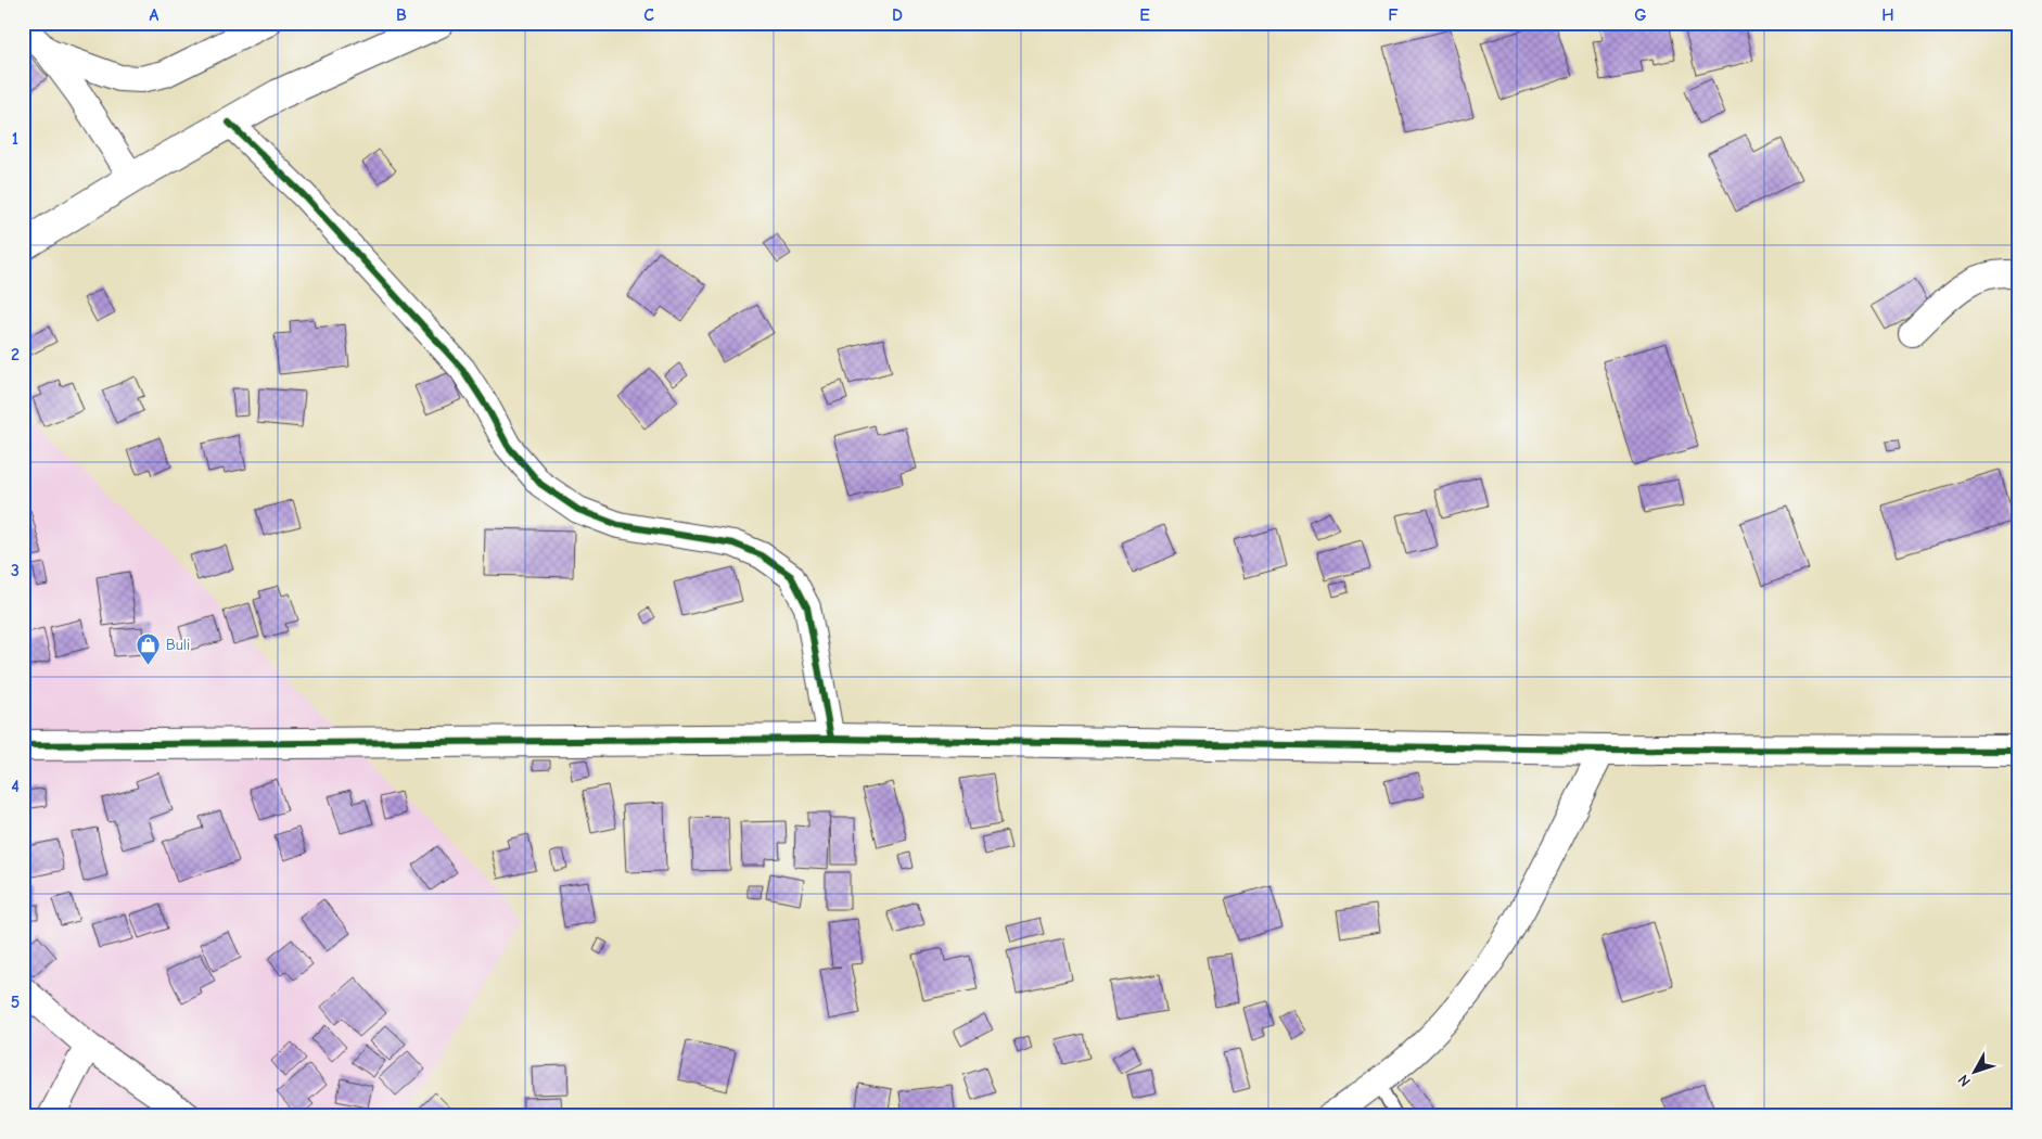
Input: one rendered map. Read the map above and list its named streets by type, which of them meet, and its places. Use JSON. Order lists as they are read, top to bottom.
{
  "places": {
    "shop": ["Buli"]
  },
  "north": "bottom left",
  "grid": {
    "columns": [
      "A",
      "B",
      "C",
      "D",
      "E",
      "F",
      "G",
      "H"
    ],
    "rows": [
      "1",
      "2",
      "3",
      "4",
      "5"
    ]
  }
}
